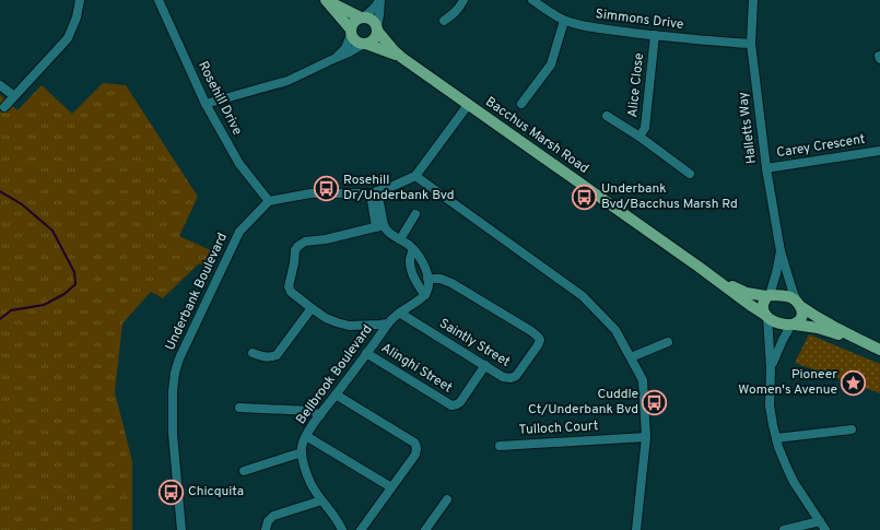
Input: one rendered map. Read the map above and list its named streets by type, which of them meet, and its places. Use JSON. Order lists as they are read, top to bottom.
{
  "streets": {
    "main road": ["Bacchus Marsh Road"],
    "street": [
      "Simmons Drive",
      "Alice Close",
      "Rosehill Drive",
      "Halletts Way",
      "Carey Crescent",
      "Underbank Boulevard",
      "Saintly Street",
      "Alinghi Street",
      "Bellbrook Boulevard",
      "Tulloch Court"
    ]
  },
  "crossings": [
    ["Simmons Drive", "Alice Close"],
    ["Simmons Drive", "Halletts Way"],
    ["Rosehill Drive", "Underbank Boulevard"],
    ["Halletts Way", "Bacchus Marsh Road"],
    ["Halletts Way", "Carey Crescent"],
    ["Saintly Street", "Alinghi Street"],
    ["Saintly Street", "Bellbrook Boulevard"],
    ["Alinghi Street", "Bellbrook Boulevard"]
  ],
  "places": {
    "bus stop": [
      "Rosehill Dr/Underbank Bvd",
      "Underbank Bvd/Bacchus Marsh Rd",
      "Cuddle Ct/Underbank Bvd",
      "Chicquita"
    ],
    "place": ["Pioneer Women's Avenue"]
  }
}
